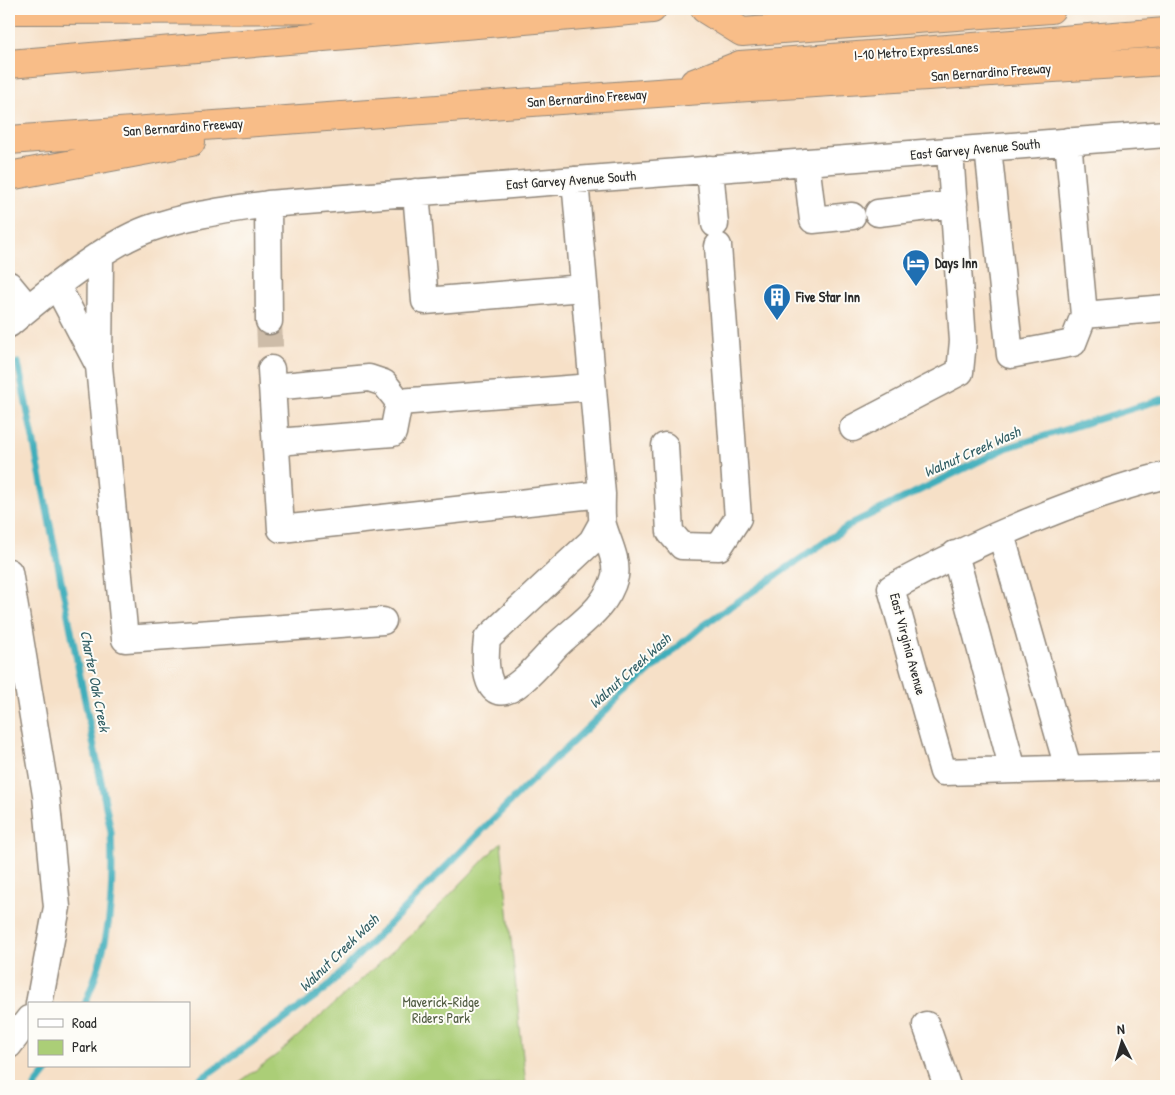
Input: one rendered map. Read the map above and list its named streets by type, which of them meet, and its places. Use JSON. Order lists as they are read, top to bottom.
{
  "streets": {
    "highway": ["I-10 Metro ExpressLanes", "San Bernardino Freeway"],
    "street": ["East Garvey Avenue South", "East Virginia Avenue"]
  },
  "crossings": [
    ["I-10 Metro ExpressLanes", "San Bernardino Freeway"]
  ],
  "water": ["Walnut Creek Wash", "Charter Oak Creek"],
  "parks": ["Maverick-Ridge Riders Park"],
  "places": {
    "hotel": ["Days Inn"],
    "building": ["Five Star Inn"]
  },
  "legend": ["Road", "Park"],
  "north": "top"
}
